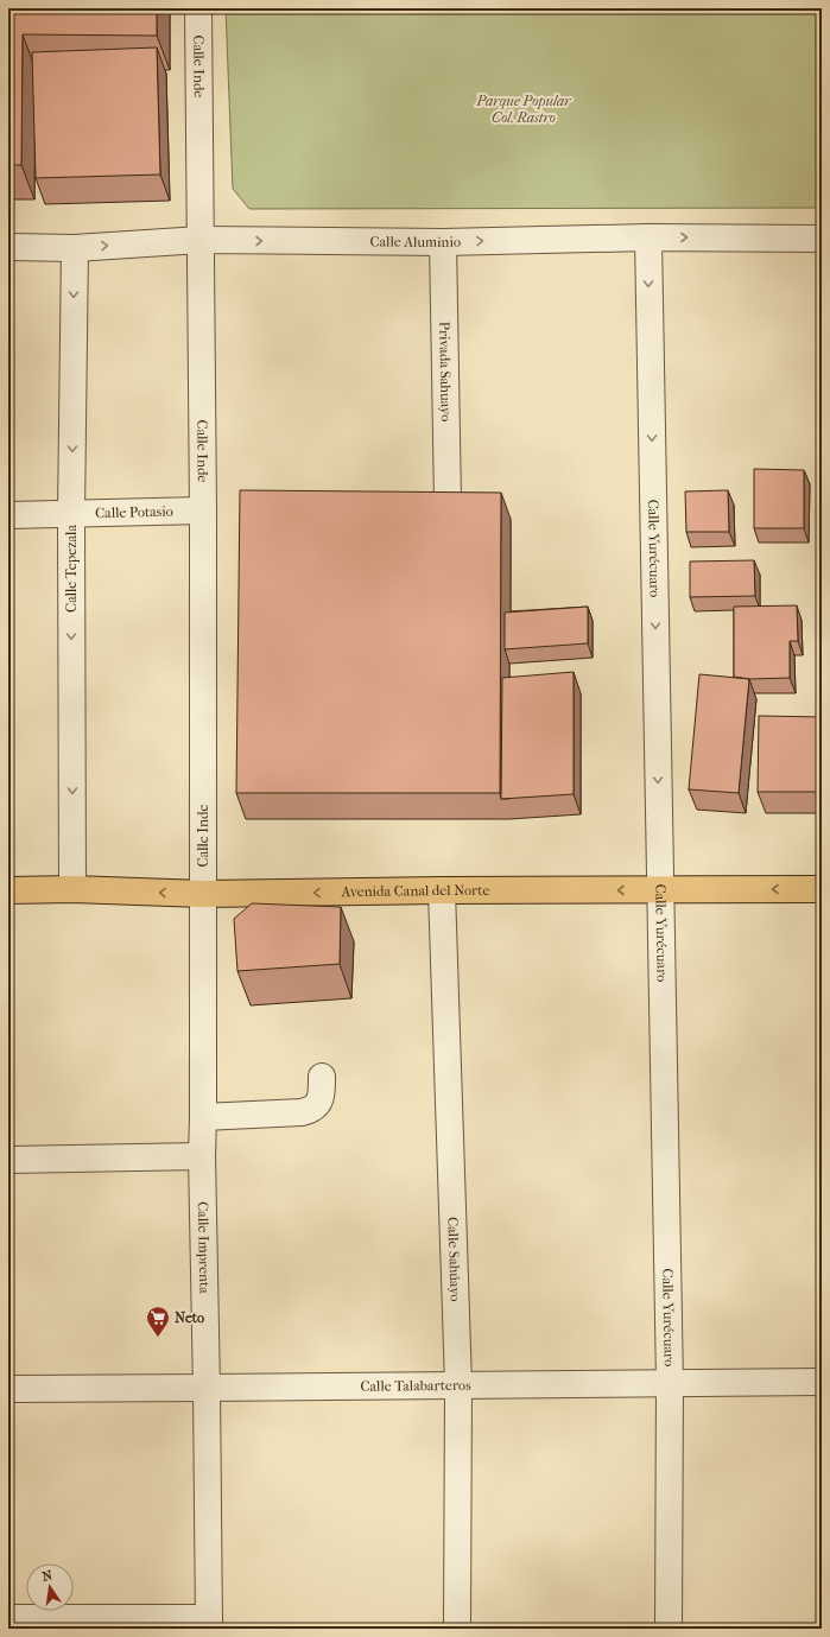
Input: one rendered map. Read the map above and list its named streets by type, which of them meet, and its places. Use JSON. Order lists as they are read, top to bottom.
{
  "streets": {
    "main road": ["Avenida Canal del Norte"],
    "street": [
      "Calle Inde",
      "Calle Aluminio",
      "Privada Sahuayo",
      "Calle Potasio",
      "Calle Yurécuaro",
      "Calle Tepezala",
      "Calle Imprenta",
      "Calle Sahúayo",
      "Calle Talabarteros"
    ]
  },
  "crossings": [
    ["Calle Inde", "Calle Aluminio"],
    ["Calle Inde", "Calle Potasio"],
    ["Calle Inde", "Avenida Canal del Norte"],
    ["Calle Inde", "Calle Imprenta"],
    ["Calle Aluminio", "Privada Sahuayo"],
    ["Calle Aluminio", "Calle Yurécuaro"],
    ["Calle Aluminio", "Calle Tepezala"],
    ["Calle Potasio", "Calle Tepezala"],
    ["Calle Yurécuaro", "Avenida Canal del Norte"],
    ["Calle Yurécuaro", "Calle Talabarteros"],
    ["Calle Tepezala", "Avenida Canal del Norte"],
    ["Avenida Canal del Norte", "Calle Imprenta"],
    ["Avenida Canal del Norte", "Calle Sahúayo"],
    ["Calle Imprenta", "Calle Talabarteros"],
    ["Calle Sahúayo", "Calle Talabarteros"]
  ],
  "one_way": [
    "Calle Aluminio",
    "Calle Yurécuaro",
    "Calle Tepezala",
    "Avenida Canal del Norte"
  ],
  "parks": ["Parque Popular Col. Rastro"],
  "places": {
    "supermarket": ["Neto"]
  },
  "north": "top"
}
